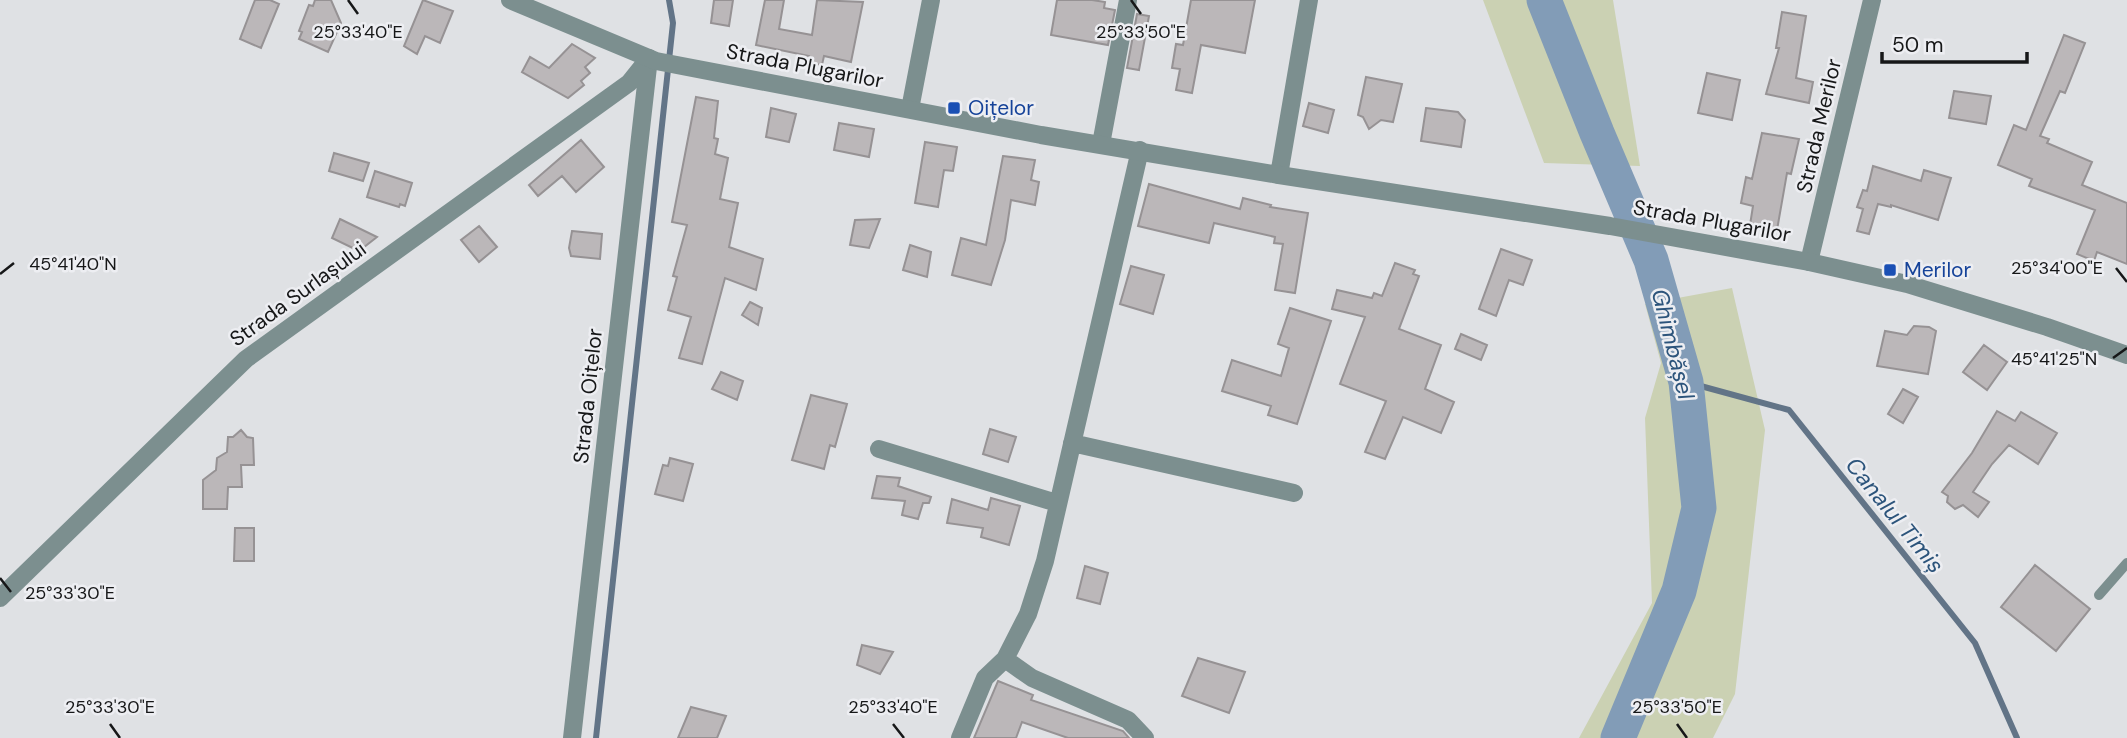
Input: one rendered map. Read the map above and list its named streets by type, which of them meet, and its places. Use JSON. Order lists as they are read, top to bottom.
{
  "streets": {
    "street": [
      "Strada Plugarilor",
      "Strada Merilor",
      "Strada Surlașului",
      "Strada Oițelor"
    ]
  },
  "crossings": [
    ["Strada Plugarilor", "Strada Merilor"],
    ["Strada Plugarilor", "Strada Surlașului"],
    ["Strada Plugarilor", "Strada Oițelor"],
    ["Strada Surlașului", "Strada Oițelor"]
  ],
  "water": ["Ghimbășel", "Canalul Timiș"],
  "places": {
    "transit": ["Oițelor", "Merilor"]
  },
  "scale_bar": "50 m",
  "coordinates": [
    "25°33'40\"E",
    "25°33'50\"E",
    "45°41'40\"N",
    "25°34'00\"E",
    "45°41'25\"N",
    "25°33'30\"E"
  ]
}
